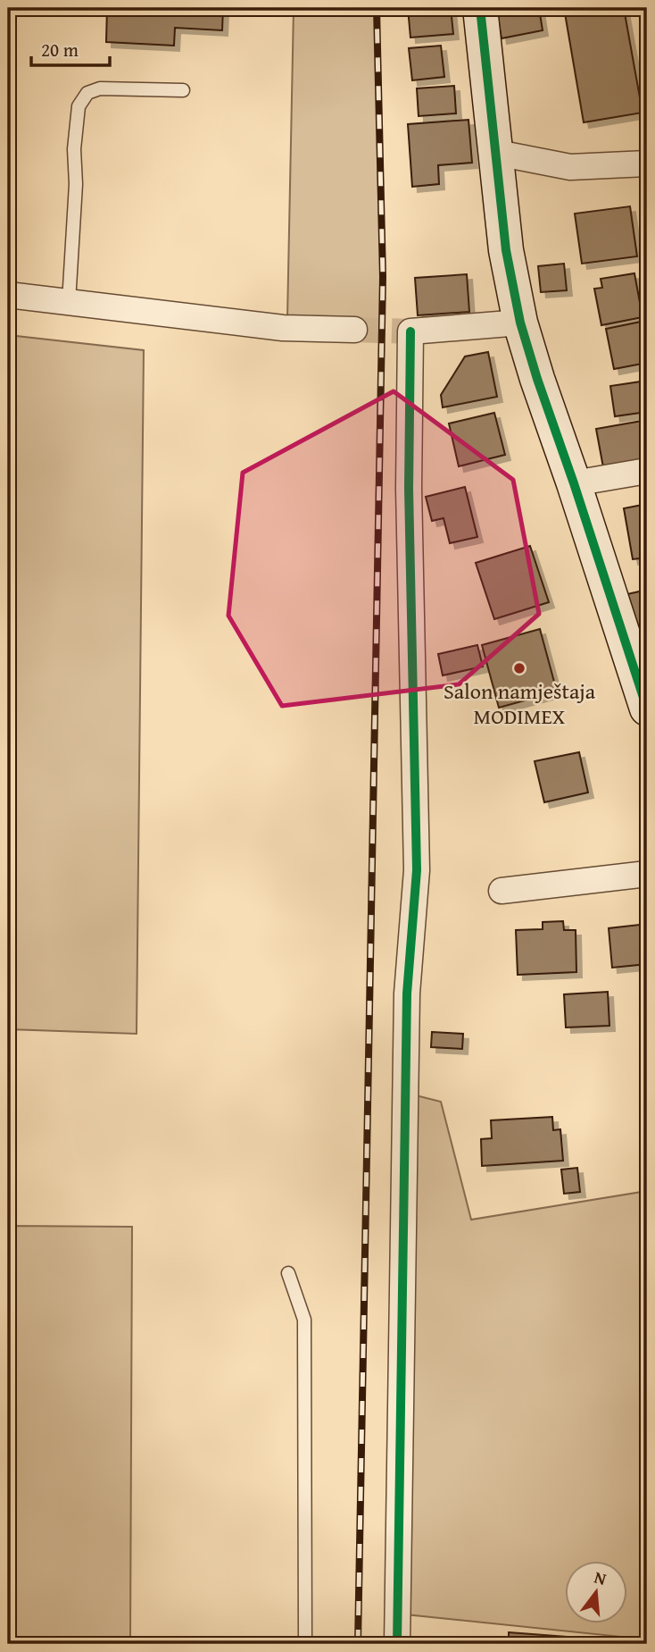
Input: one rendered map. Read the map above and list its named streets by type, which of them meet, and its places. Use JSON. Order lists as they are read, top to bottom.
{
  "places": ["Salon namještaja MODIMEX"],
  "scale_bar": "20 m",
  "north": "top"
}
